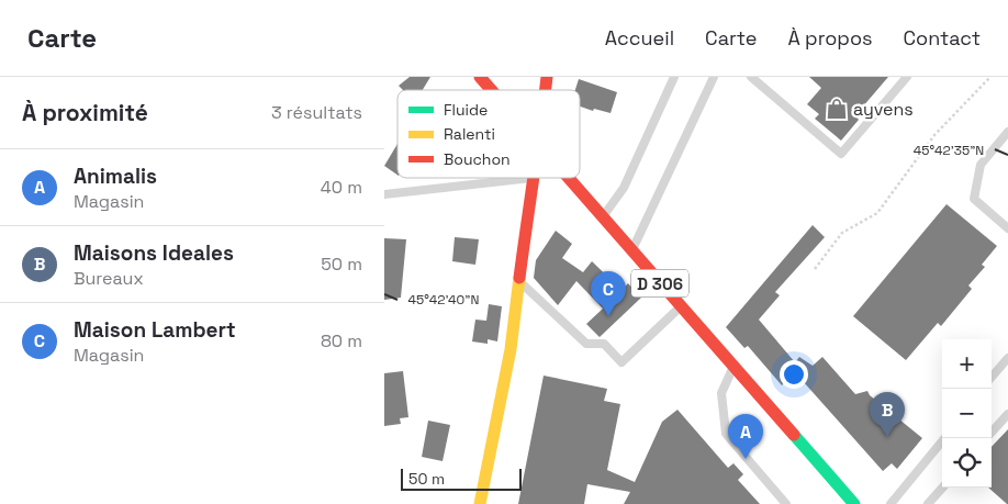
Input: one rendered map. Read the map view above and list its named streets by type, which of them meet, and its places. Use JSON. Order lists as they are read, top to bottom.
{
  "streets": {
    "main road": ["D 306"]
  },
  "places": {
    "shop": ["ayvens"]
  },
  "legend": ["Fluide", "Ralenti", "Bouchon"],
  "scale_bar": "50 m",
  "page": {
    "header": "Carte",
    "nav": [
      "Accueil",
      "Carte",
      "À propos",
      "Contact"
    ],
    "heading": ["À proximité", "3 résultats"],
    "list": [
      {
        "mark": "A",
        "name": "Animalis",
        "note": "Magasin",
        "value": "40 m"
      },
      {
        "mark": "B",
        "name": "Maisons Ideales",
        "note": "Bureaux",
        "value": "50 m"
      },
      {
        "mark": "C",
        "name": "Maison Lambert",
        "note": "Magasin",
        "value": "80 m"
      }
    ],
    "pins": ["C", "B", "A"],
    "map_buttons": ["+", "−"],
    "scale": "50 m"
  },
  "coordinates": ["45°42'35\"N", "45°42'40\"N"]
}
